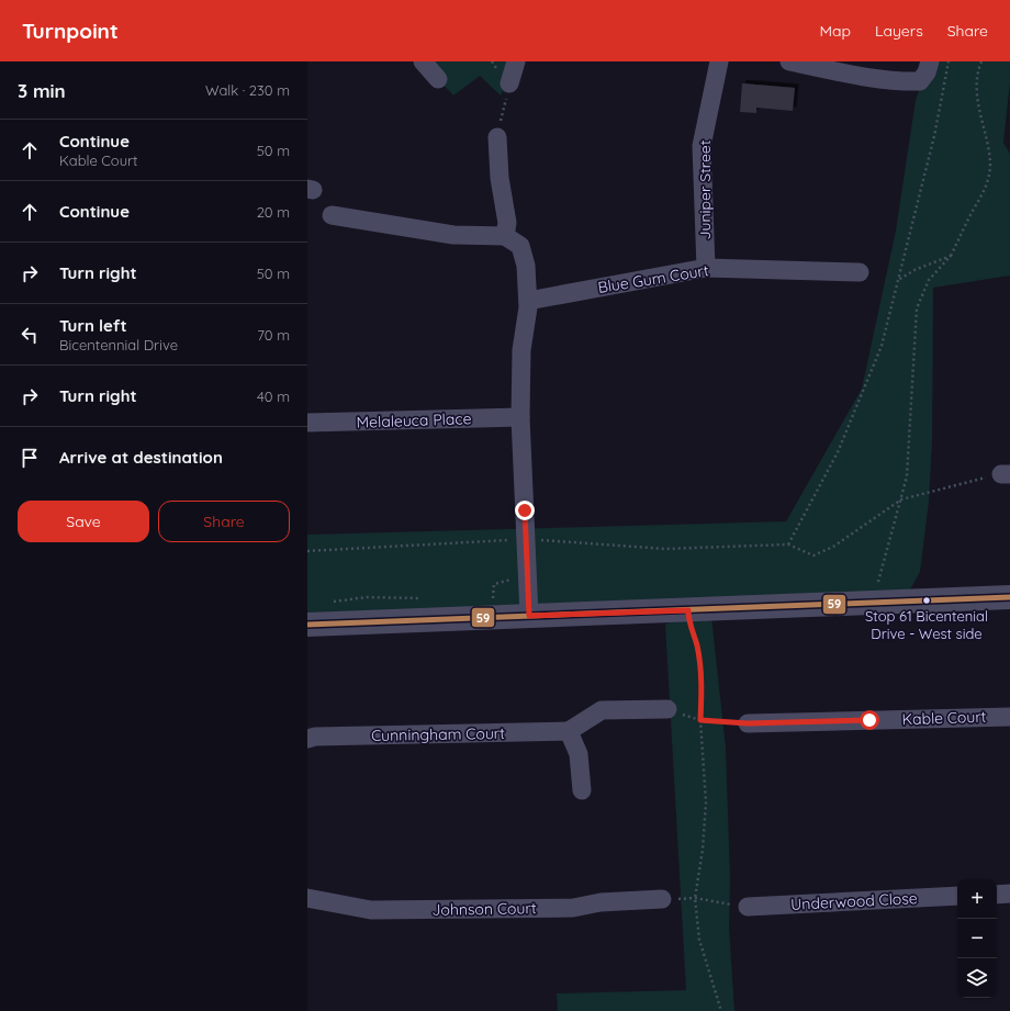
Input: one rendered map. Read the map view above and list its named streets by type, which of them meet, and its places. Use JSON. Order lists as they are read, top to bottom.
{
  "streets": {
    "street": [
      "Juniper Street",
      "Blue Gum Court",
      "Melaleuca Place",
      "Kable Court",
      "Cunningham Court",
      "Underwood Close",
      "Johnson Court"
    ]
  },
  "crossings": [
    ["Juniper Street", "Blue Gum Court"]
  ],
  "places": ["Stop 61 Bicentenial Drive - West side"],
  "lines": ["transit line 59"],
  "page": {
    "header": "Turnpoint",
    "nav": ["Map", "Layers", "Share"],
    "heading": ["3 min", "Walk · 230 m"],
    "list": [
      ["Continue", "Kable Court", "50 m"],
      ["Continue", "20 m"],
      ["Turn right", "50 m"],
      ["Turn left", "Bicentennial Drive", "70 m"],
      ["Turn right", "40 m"],
      "Arrive at destination"
    ],
    "buttons": ["Save", "Share"],
    "map_buttons": ["+", "−"]
  }
}
